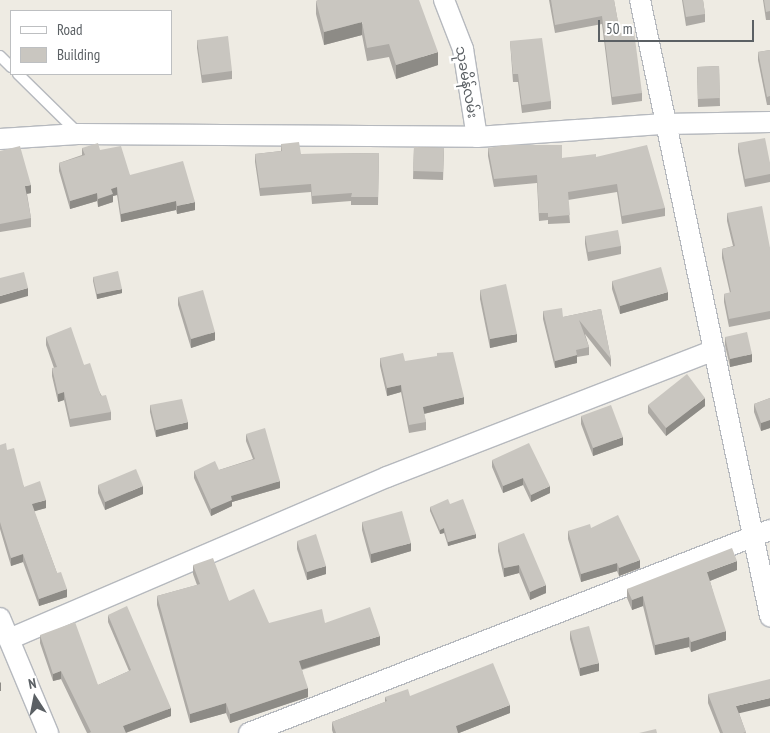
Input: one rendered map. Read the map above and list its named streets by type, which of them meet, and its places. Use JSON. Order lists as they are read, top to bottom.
{
  "streets": {
    "street": ["သုခမိန်လမ်း"]
  },
  "legend": ["Road", "Building"],
  "scale_bar": "50 m",
  "north": "top"
}
